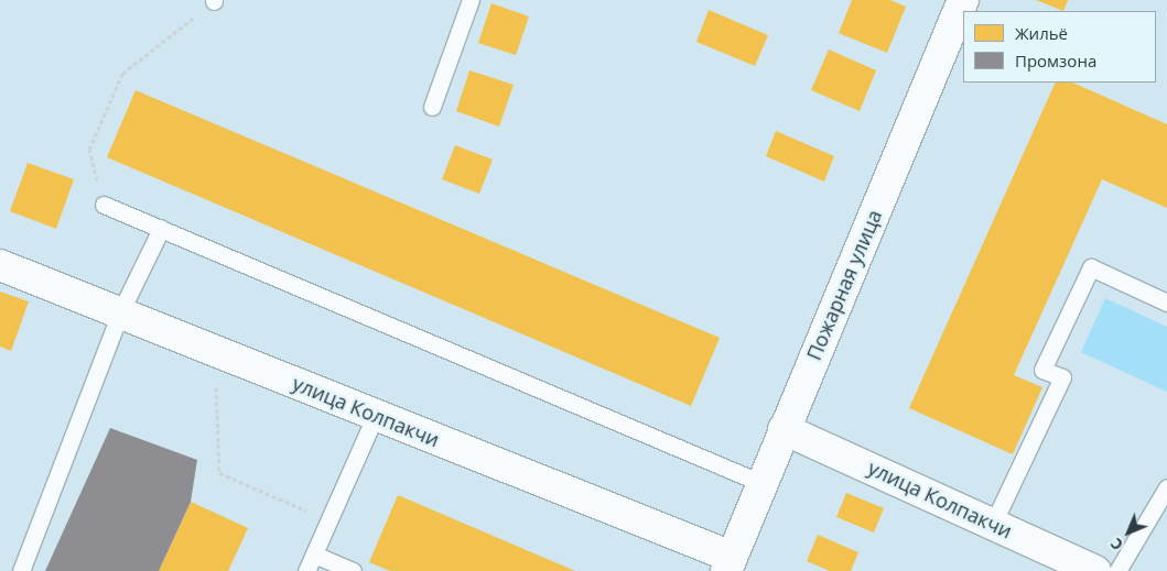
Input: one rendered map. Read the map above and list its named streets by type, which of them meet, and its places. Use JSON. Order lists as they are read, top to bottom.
{
  "streets": {
    "street": ["Пожарная улица", "улица Колпакчи"]
  },
  "crossings": [
    ["Пожарная улица", "улица Колпакчи"]
  ],
  "legend": ["Жильё", "Промзона"],
  "north": "bottom left"
}
